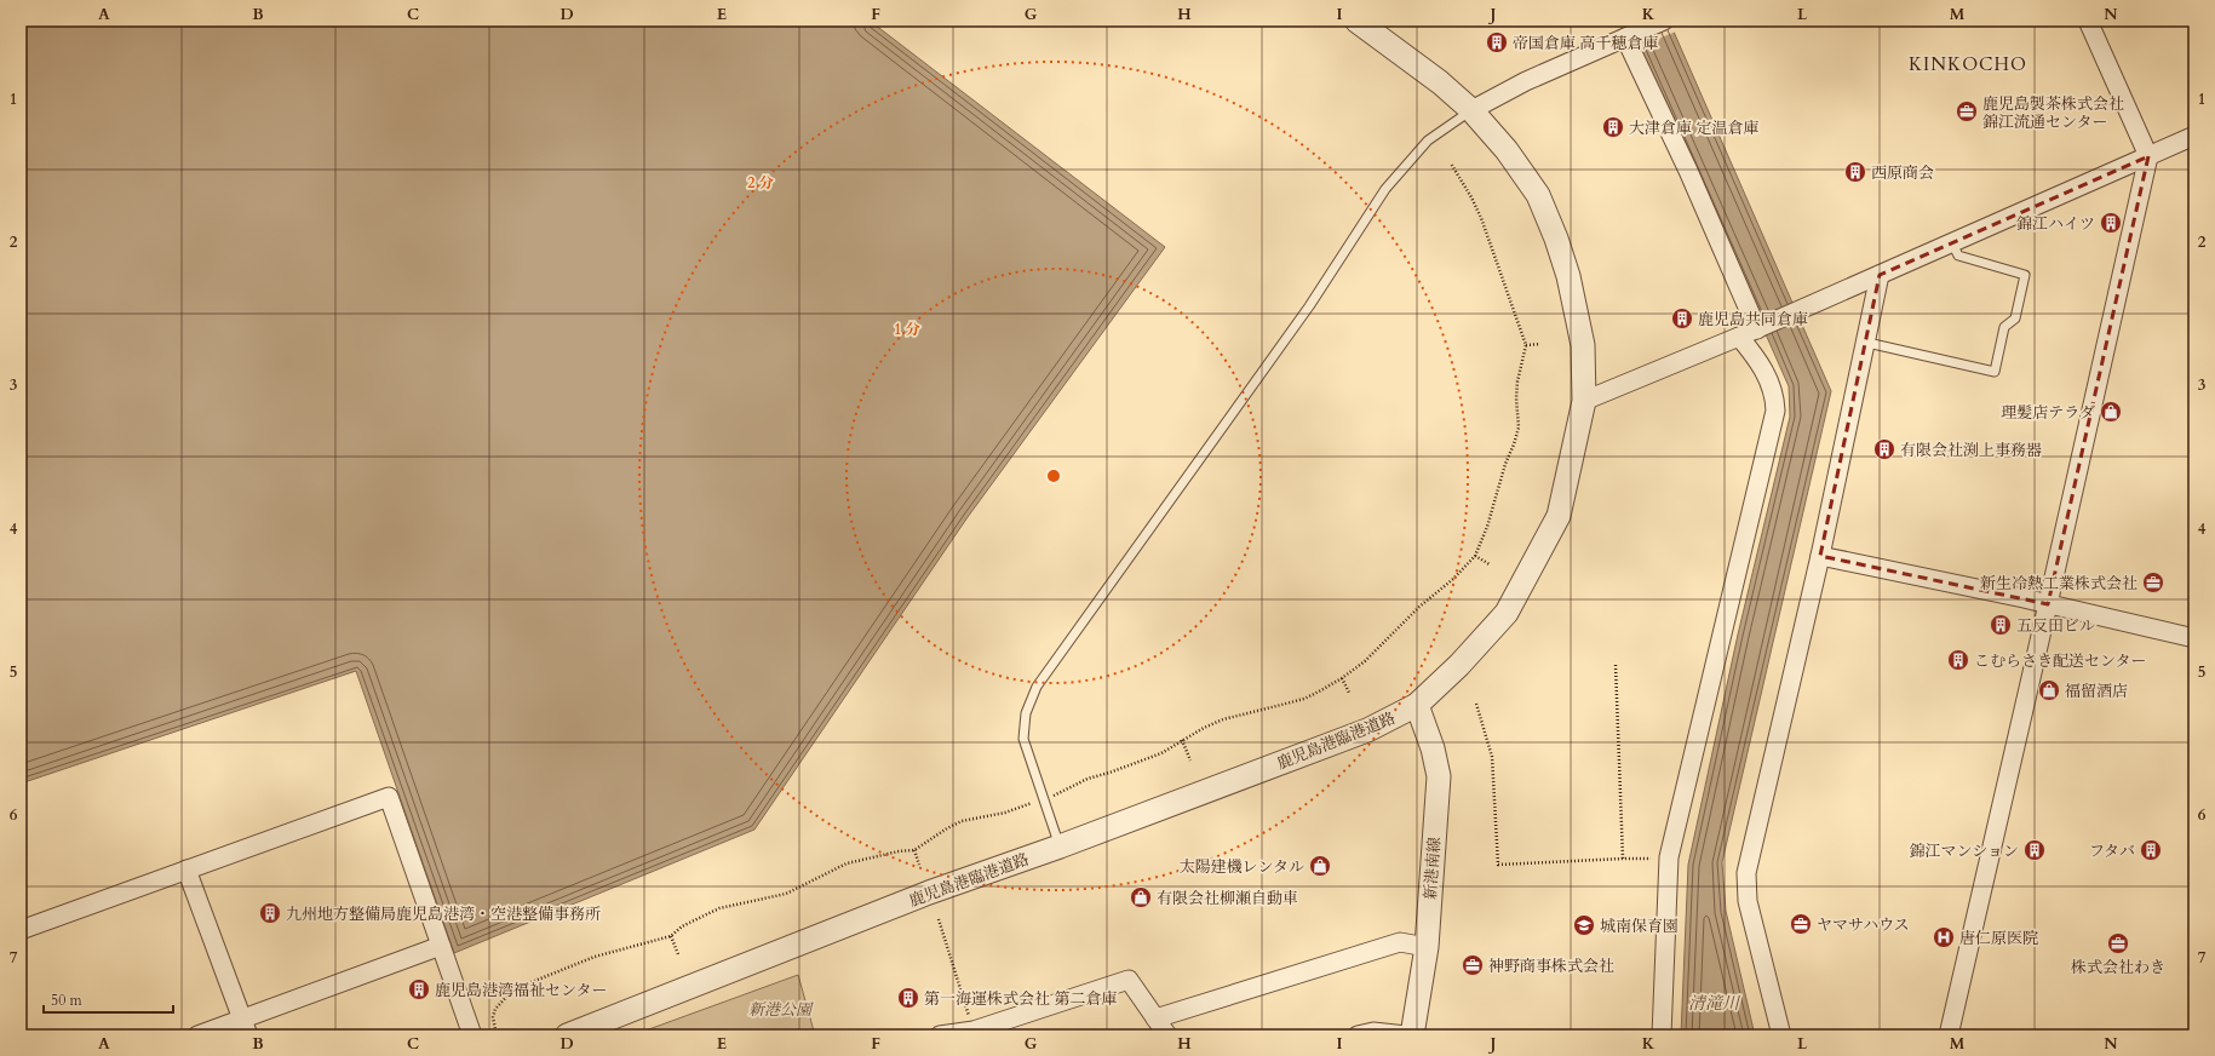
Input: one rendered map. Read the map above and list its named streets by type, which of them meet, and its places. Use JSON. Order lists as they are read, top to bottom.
{
  "streets": {
    "street": ["鹿児島港臨港道路", "新港南線"]
  },
  "crossings": [
    ["鹿児島港臨港道路", "新港南線"]
  ],
  "districts": ["KINKOCHO"],
  "water": ["清滝川"],
  "parks": ["新港公園"],
  "places": {
    "building": [
      "帝国倉庫 高千穂倉庫",
      "大津倉庫 定温倉庫",
      "西原商会",
      "錦江ハイツ",
      "鹿児島共同倉庫",
      "有限会社渕上事務器",
      "五反田ビル",
      "こむらさき配送センター",
      "錦江マンション",
      "フタバ",
      "九州地方整備局鹿児島港湾・空港整備事務所",
      "鹿児島港湾福祉センター",
      "第一海運株式会社 第二倉庫"
    ],
    "office": [
      "鹿児島製茶株式会社 錦江流通センター",
      "新生冷熱工業株式会社",
      "ヤマサハウス",
      "株式会社わき",
      "神野商事株式会社"
    ],
    "shop": [
      "理髪店テラダ",
      "福留酒店",
      "太陽建機レンタル",
      "有限会社柳瀬自動車"
    ],
    "school or university": ["城南保育園"],
    "hospital": ["唐仁原医院"]
  },
  "scale_bar": "50 m",
  "grid": {
    "columns": [
      "A",
      "B",
      "C",
      "D",
      "E",
      "F",
      "G",
      "H",
      "I",
      "J",
      "K",
      "L",
      "M",
      "N"
    ],
    "rows": [
      "1",
      "2",
      "3",
      "4",
      "5",
      "6",
      "7"
    ]
  },
  "rings": ["2 分", "1 分"]
}
